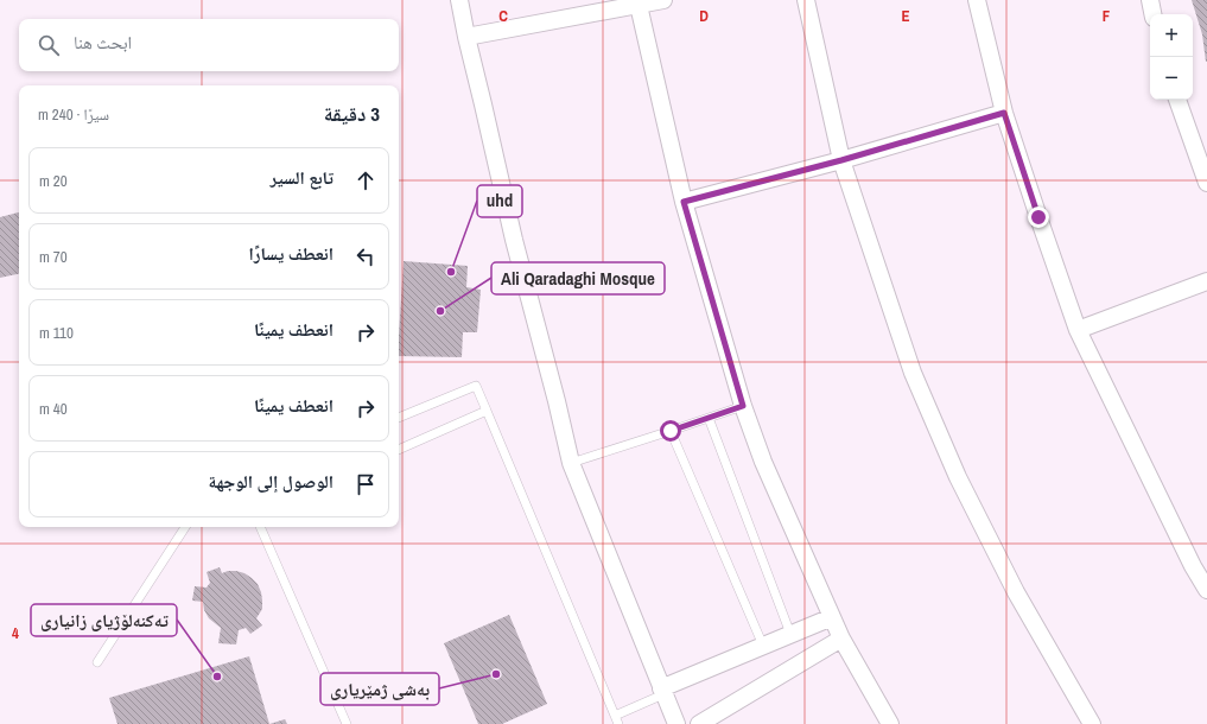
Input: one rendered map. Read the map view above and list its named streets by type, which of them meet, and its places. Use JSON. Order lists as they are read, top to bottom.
{
  "places": [
    "uhd",
    "Ali Qaradaghi Mosque",
    "بەشی ژمێریاری",
    "ته‌کنه‌لۆژیای زانیاری"
  ],
  "page": {
    "map_buttons": ["+", "−"],
    "search": "ابحث هنا",
    "heading": ["3 دقيقة", "سيرًا · 240 m"],
    "list": [
      ["تابع السير", "20 m"],
      ["انعطف يسارًا", "70 m"],
      ["انعطف يمينًا", "110 m"],
      ["انعطف يمينًا", "40 m"],
      "الوصول إلى الوجهة"
    ]
  },
  "grid": {
    "columns": [
      "C",
      "D",
      "E",
      "F"
    ],
    "rows": ["4"]
  }
}
